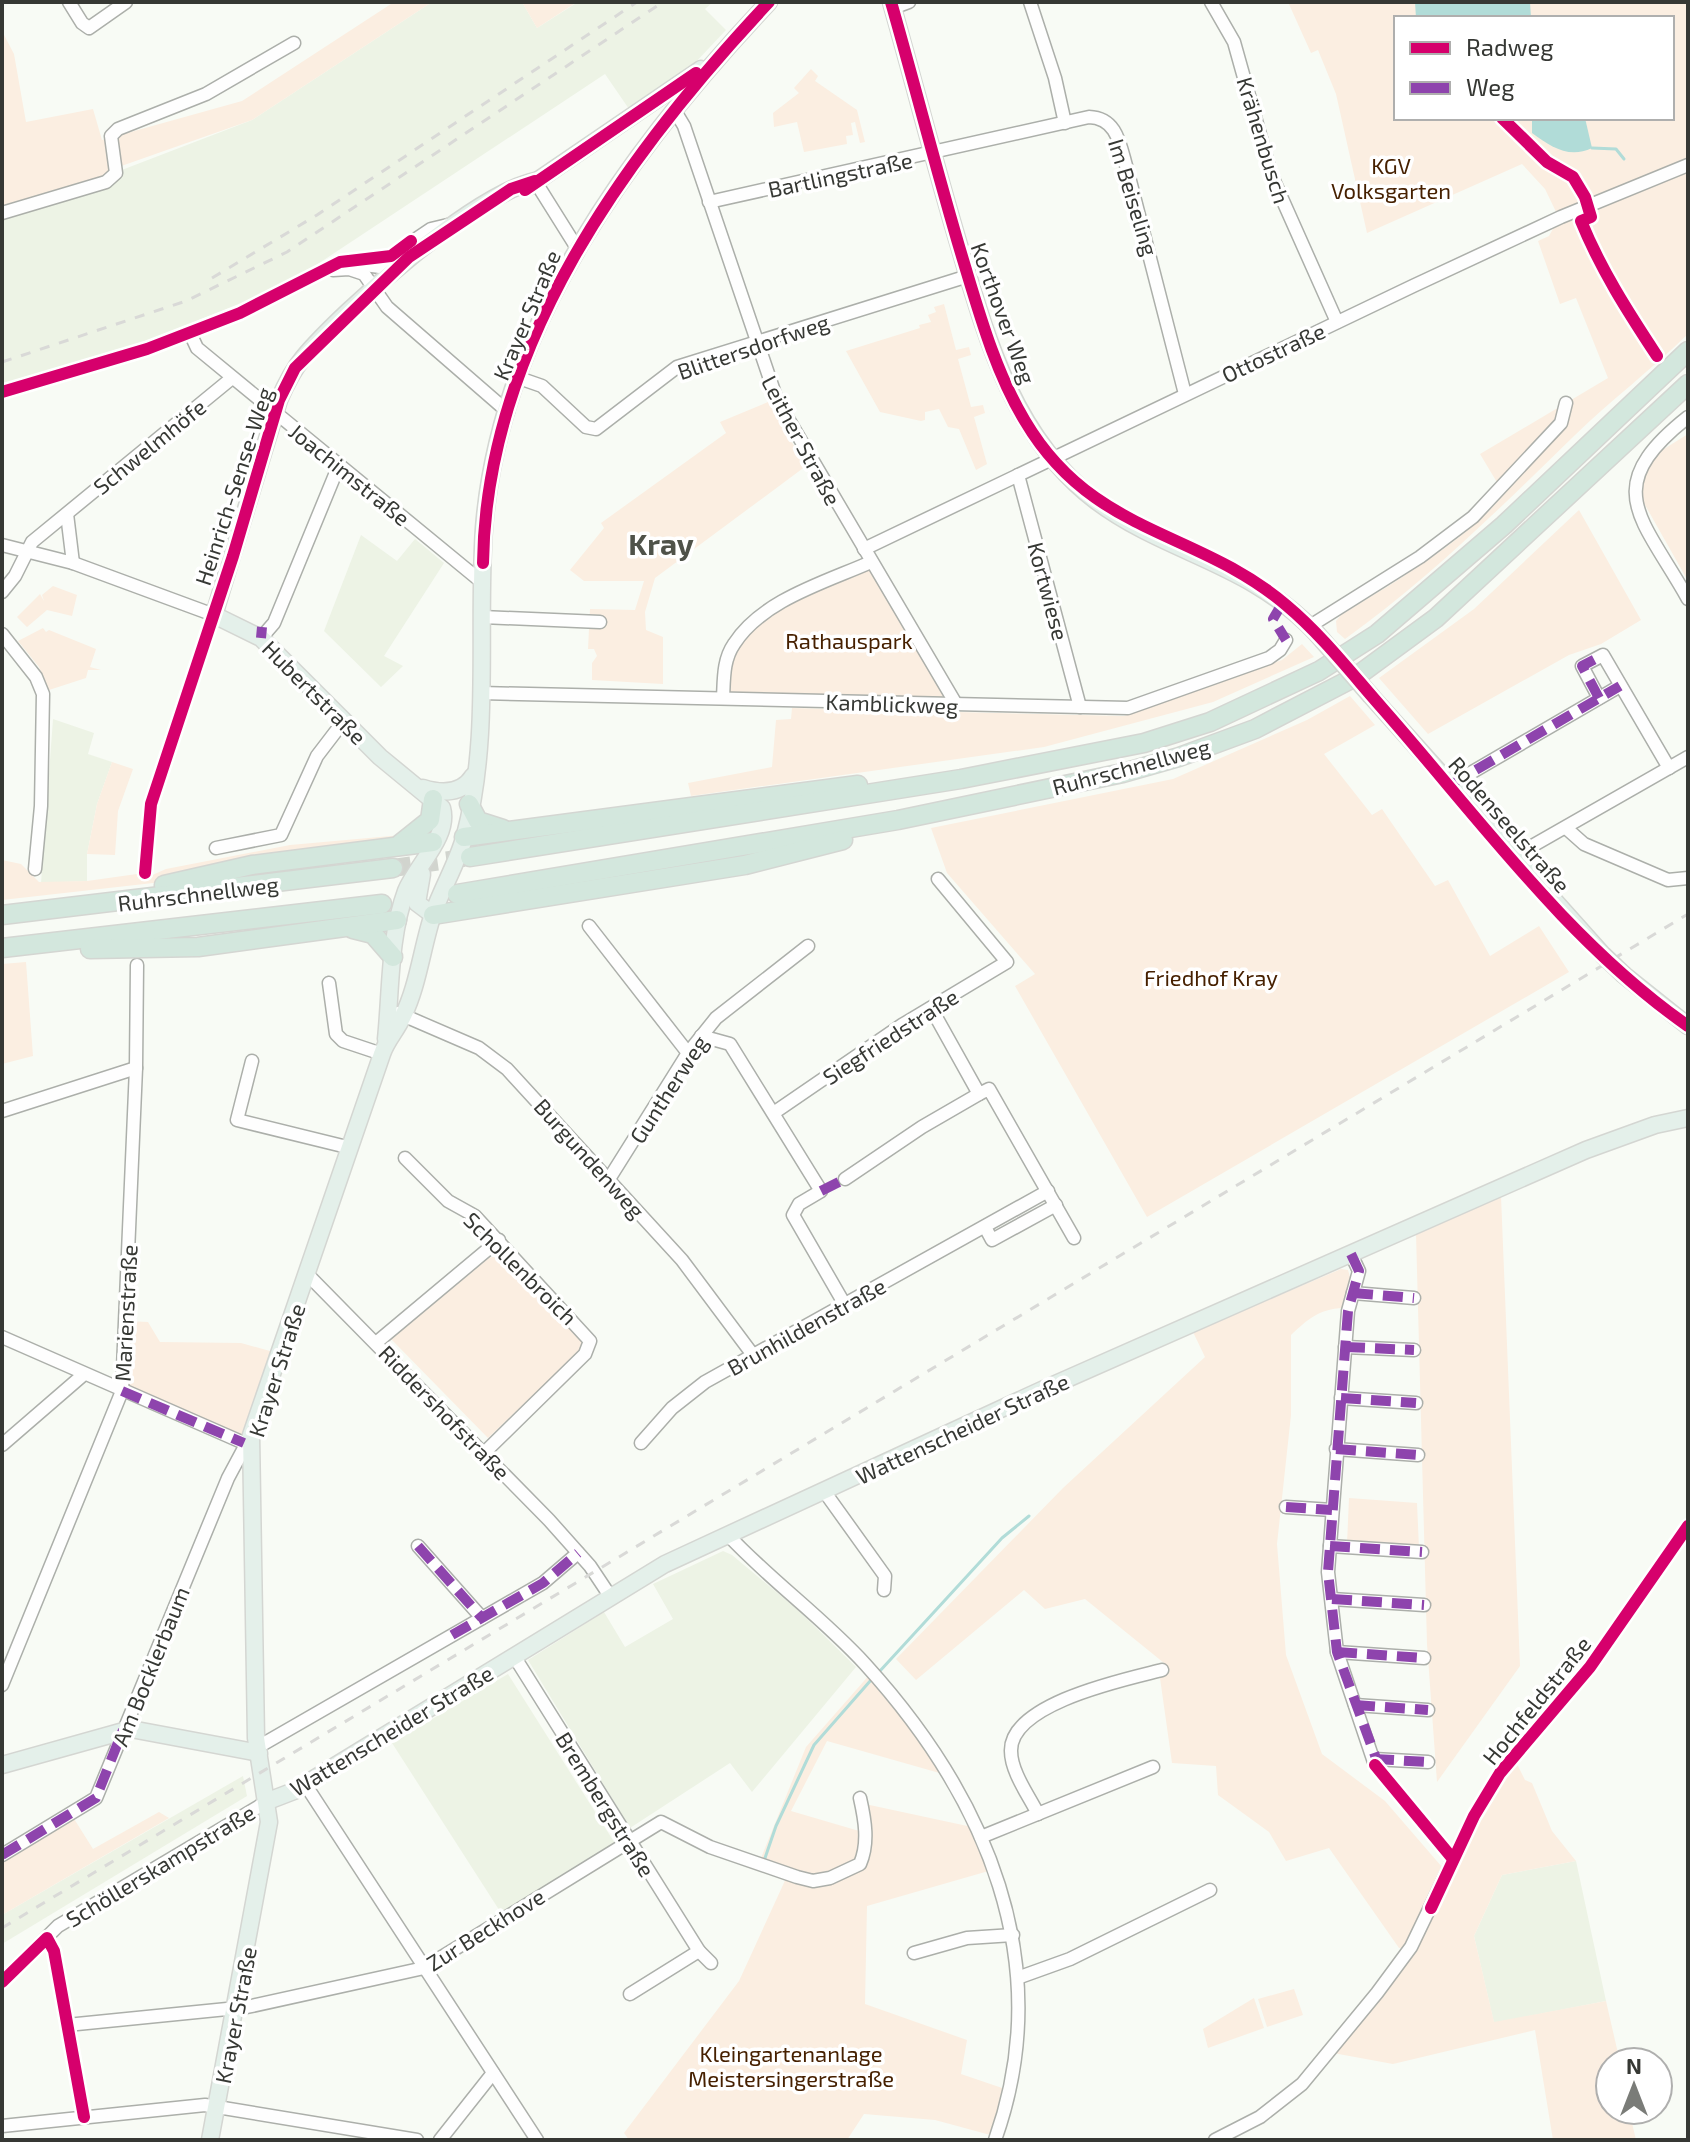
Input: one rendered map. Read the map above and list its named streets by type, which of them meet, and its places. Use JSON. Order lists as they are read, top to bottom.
{
  "streets": {
    "highway": ["Ruhrschnellweg"],
    "main road": [
      "Korthover Weg",
      "Krayer Straße",
      "Heinrich-Sense-Weg",
      "Hubertstraße",
      "Rodenseelstraße",
      "Wattenscheider Straße"
    ],
    "street": [
      "Krähenbusch",
      "Bartlingstraße",
      "Im Beiseling",
      "Blittersdorfweg",
      "Ottostraße",
      "Leither Straße",
      "Schwelmhöfe",
      "Joachimstraße",
      "Kortwiese",
      "Kamblickweg",
      "Siegfriedstraße",
      "Guntherweg",
      "Burgundenweg",
      "Schollenbroich",
      "Marienstraße",
      "Brunhildenstraße",
      "Riddershofstraße",
      "Am Bocklerbaum",
      "Hochfeldstraße",
      "Brembergstraße",
      "Schöllerskampstraße",
      "Zur Beckhove"
    ]
  },
  "crossings": [
    ["Krähenbusch", "Ottostraße"],
    ["Bartlingstraße", "Im Beiseling"],
    ["Bartlingstraße", "Korthover Weg"],
    ["Bartlingstraße", "Leither Straße"],
    ["Im Beiseling", "Ottostraße"],
    ["Korthover Weg", "Blittersdorfweg"],
    ["Korthover Weg", "Ottostraße"],
    ["Korthover Weg", "Rodenseelstraße"],
    ["Krayer Straße", "Blittersdorfweg"],
    ["Krayer Straße", "Leither Straße"],
    ["Krayer Straße", "Joachimstraße"],
    ["Krayer Straße", "Heinrich-Sense-Weg"],
    ["Krayer Straße", "Kamblickweg"],
    ["Krayer Straße", "Burgundenweg"],
    ["Krayer Straße", "Riddershofstraße"],
    ["Krayer Straße", "Wattenscheider Straße"],
    ["Krayer Straße", "Am Bocklerbaum"],
    ["Krayer Straße", "Schöllerskampstraße"],
    ["Krayer Straße", "Zur Beckhove"],
    ["Blittersdorfweg", "Leither Straße"],
    ["Ottostraße", "Leither Straße"],
    ["Ottostraße", "Kortwiese"],
    ["Leither Straße", "Heinrich-Sense-Weg"],
    ["Leither Straße", "Kamblickweg"],
    ["Schwelmhöfe", "Joachimstraße"],
    ["Schwelmhöfe", "Hubertstraße"],
    ["Joachimstraße", "Heinrich-Sense-Weg"],
    ["Heinrich-Sense-Weg", "Hubertstraße"],
    ["Kortwiese", "Kamblickweg"],
    ["Guntherweg", "Burgundenweg"],
    ["Burgundenweg", "Brunhildenstraße"],
    ["Schollenbroich", "Riddershofstraße"],
    ["Riddershofstraße", "Wattenscheider Straße"],
    ["Wattenscheider Straße", "Brembergstraße"],
    ["Wattenscheider Straße", "Schöllerskampstraße"],
    ["Brembergstraße", "Zur Beckhove"],
    ["Schöllerskampstraße", "Zur Beckhove"]
  ],
  "districts": ["Kray"],
  "parks": [
    "KGV Volksgarten",
    "Rathauspark",
    "Friedhof Kray",
    "Kleingartenanlage Meistersingerstraße"
  ],
  "legend": ["Radweg", "Weg"],
  "north": "top"
}
